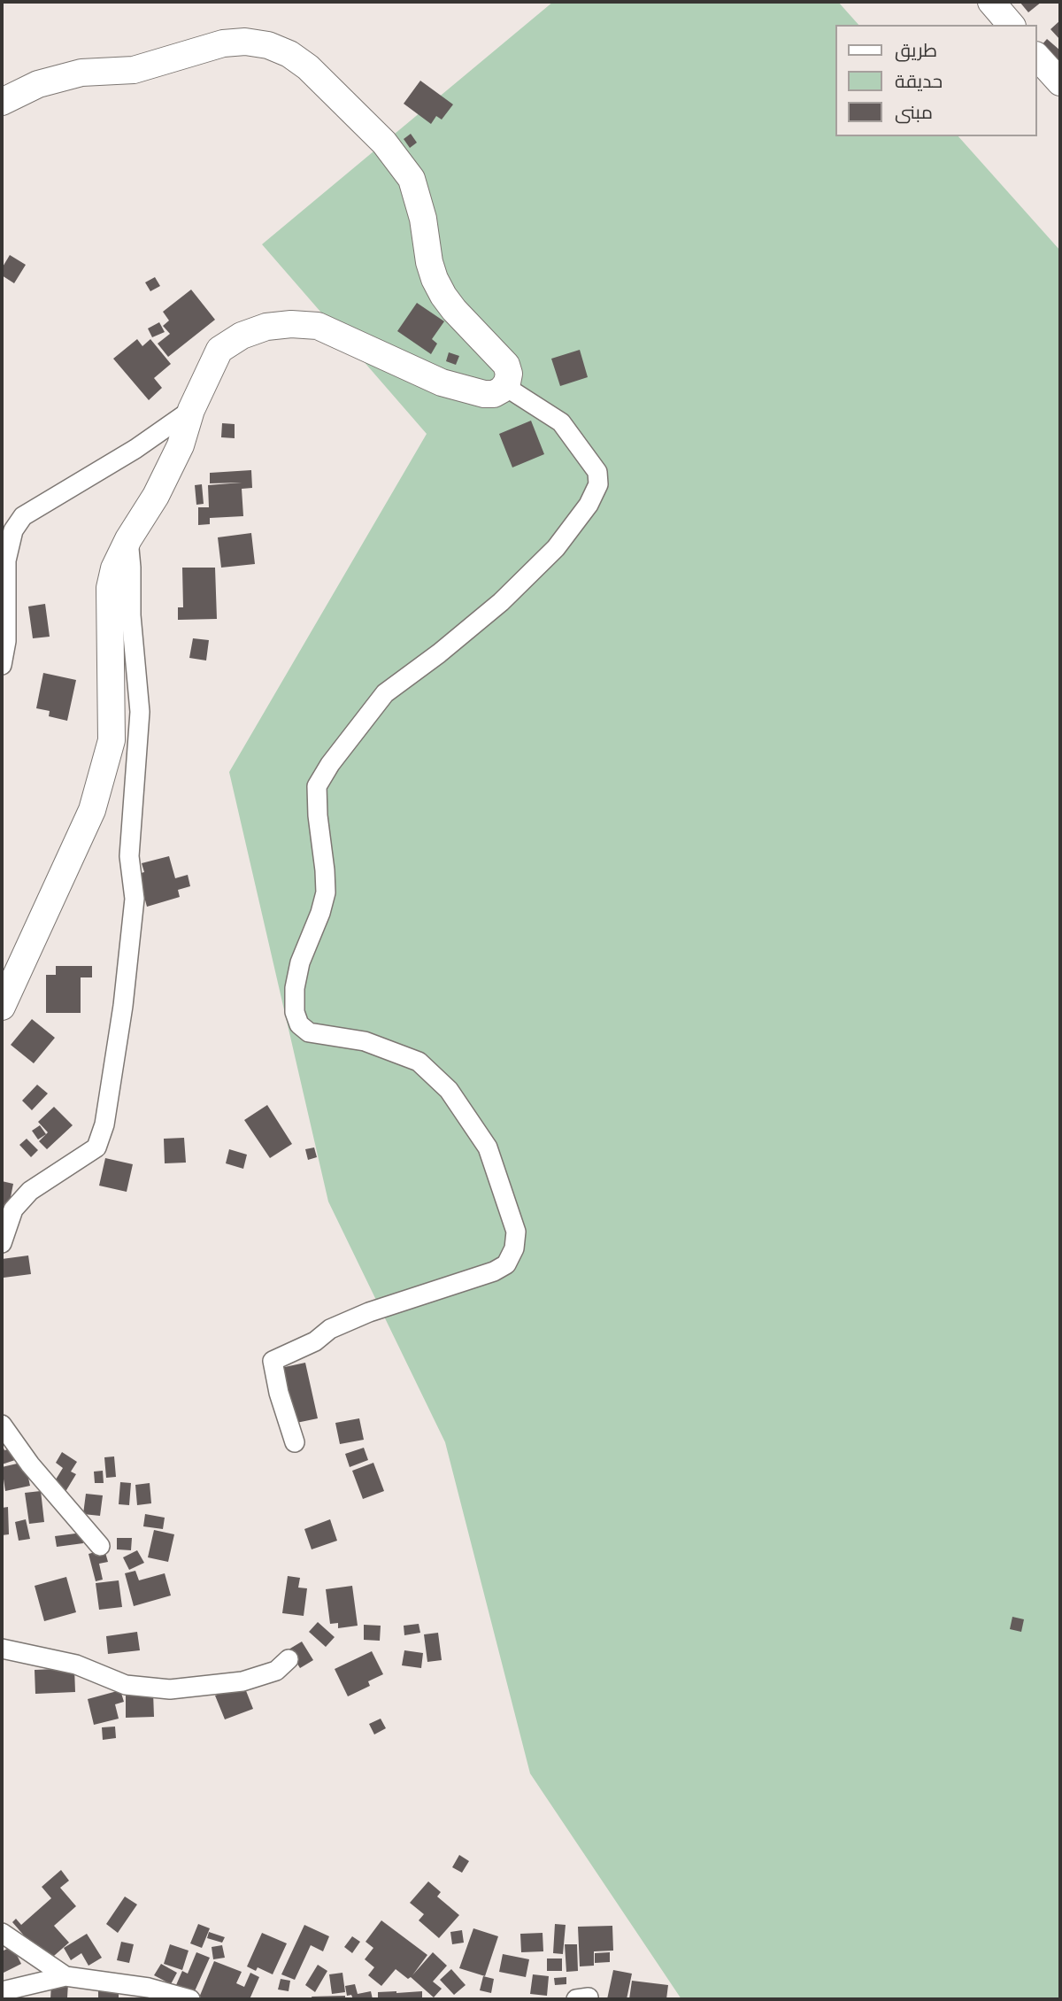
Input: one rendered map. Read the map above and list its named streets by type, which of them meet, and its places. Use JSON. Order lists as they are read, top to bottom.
{
  "legend": ["طريق", "حديقة", "مبنى"]
}
